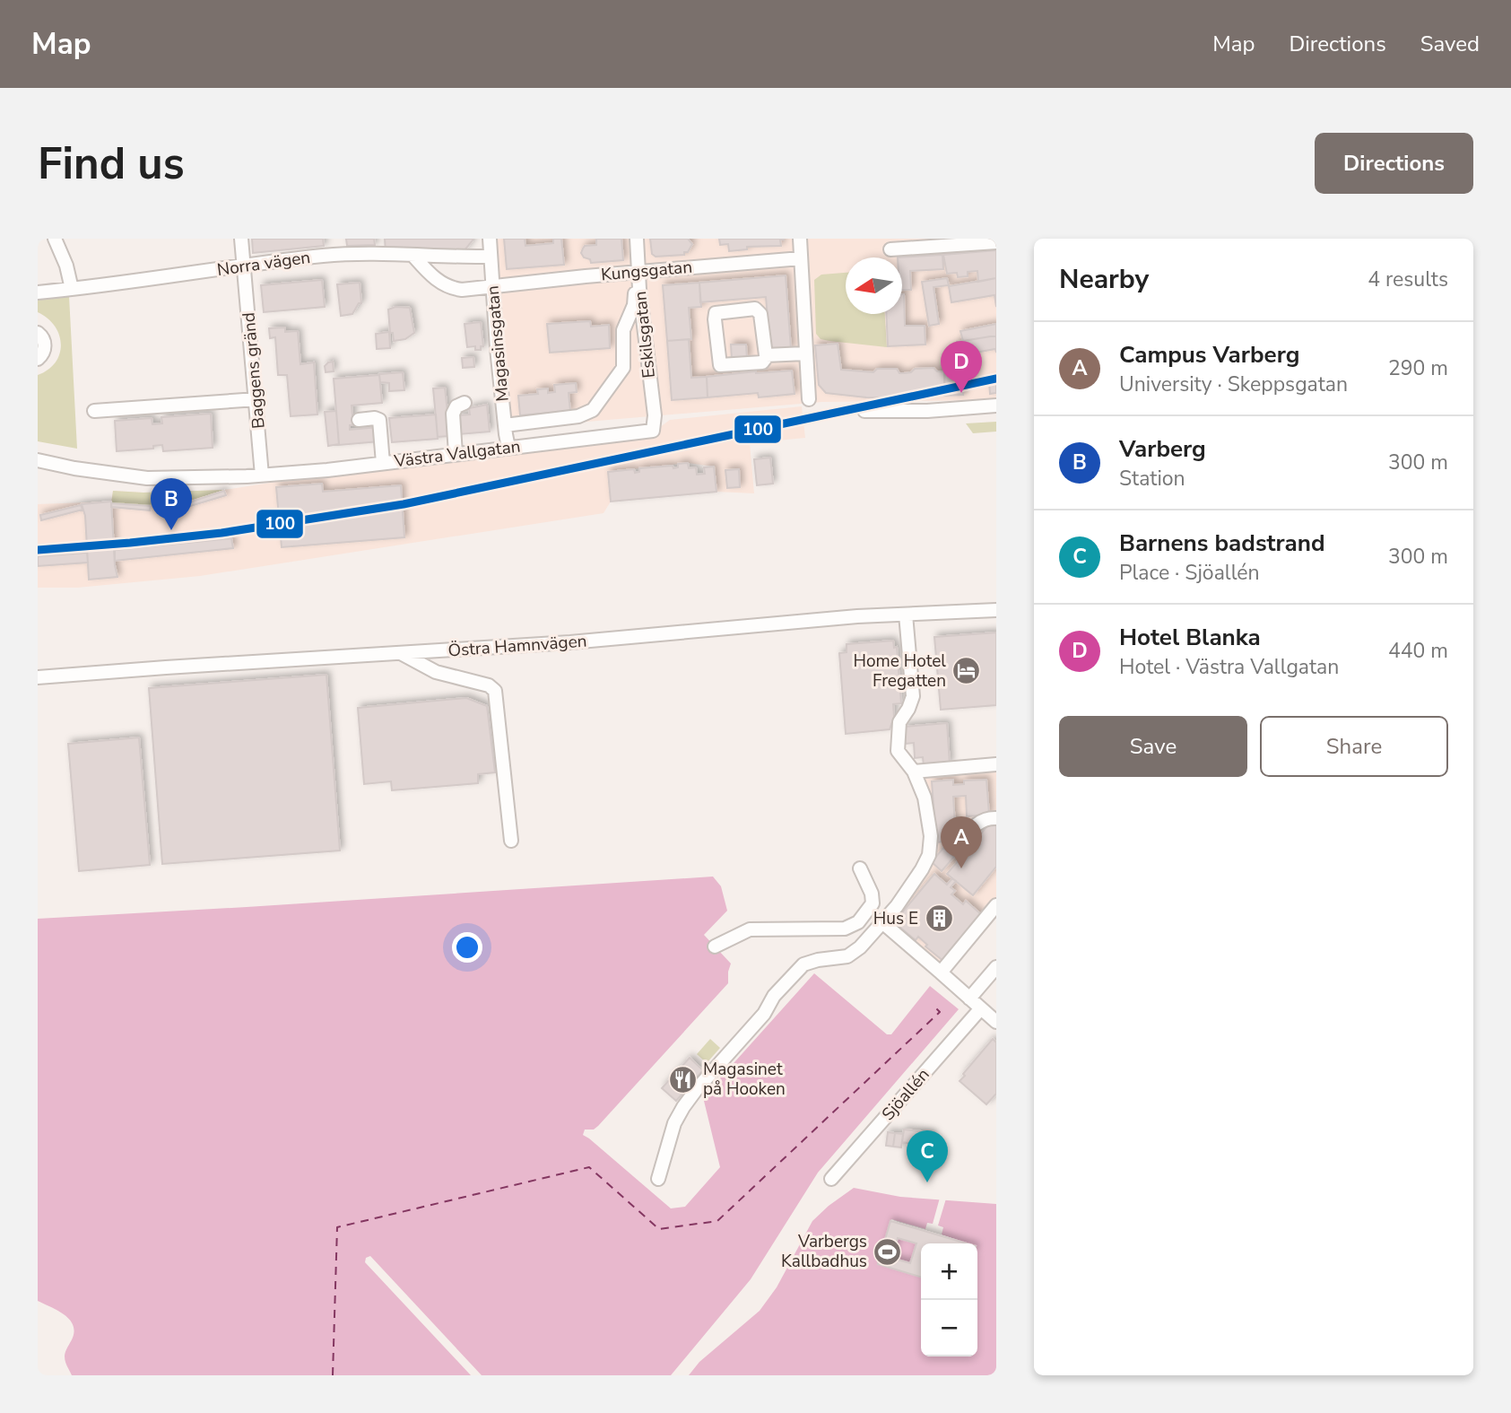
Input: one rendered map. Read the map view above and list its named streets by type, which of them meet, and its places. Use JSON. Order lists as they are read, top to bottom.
{
  "streets": {
    "street": [
      "Norra vägen",
      "Kungsgatan",
      "Eskilsgatan",
      "Magasinsgatan",
      "Baggens gränd",
      "Västra Vallgatan",
      "Östra Hamnvägen",
      "Sjöallén"
    ]
  },
  "crossings": [
    ["Norra vägen", "Kungsgatan"],
    ["Norra vägen", "Magasinsgatan"],
    ["Norra vägen", "Baggens gränd"],
    ["Kungsgatan", "Eskilsgatan"],
    ["Kungsgatan", "Magasinsgatan"],
    ["Eskilsgatan", "Västra Vallgatan"],
    ["Magasinsgatan", "Västra Vallgatan"],
    ["Baggens gränd", "Västra Vallgatan"]
  ],
  "places": {
    "hotel": ["Home Hotel Fregatten"],
    "building": ["Hus E"],
    "restaurant": ["Magasinet på Hooken"],
    "sports": ["Varbergs Kallbadhus"]
  },
  "lines": ["transit line 100"],
  "north": "left",
  "page": {
    "header": "Map",
    "nav": ["Map", "Directions", "Saved"],
    "buttons": [
      "Directions",
      ["Save", "Share"]
    ],
    "title": "Find us",
    "heading": ["Nearby", "4 results"],
    "list": [
      {
        "mark": "A",
        "name": "Campus Varberg",
        "note": "University · Skeppsgatan",
        "value": "290 m"
      },
      {
        "mark": "B",
        "name": "Varberg",
        "note": "Station",
        "value": "300 m"
      },
      {
        "mark": "C",
        "name": "Barnens badstrand",
        "note": "Place · Sjöallén",
        "value": "300 m"
      },
      {
        "mark": "D",
        "name": "Hotel Blanka",
        "note": "Hotel · Västra Vallgatan",
        "value": "440 m"
      }
    ],
    "pins": [
      "D",
      "B",
      "A",
      "C"
    ],
    "map_buttons": ["+", "−"]
  }
}
